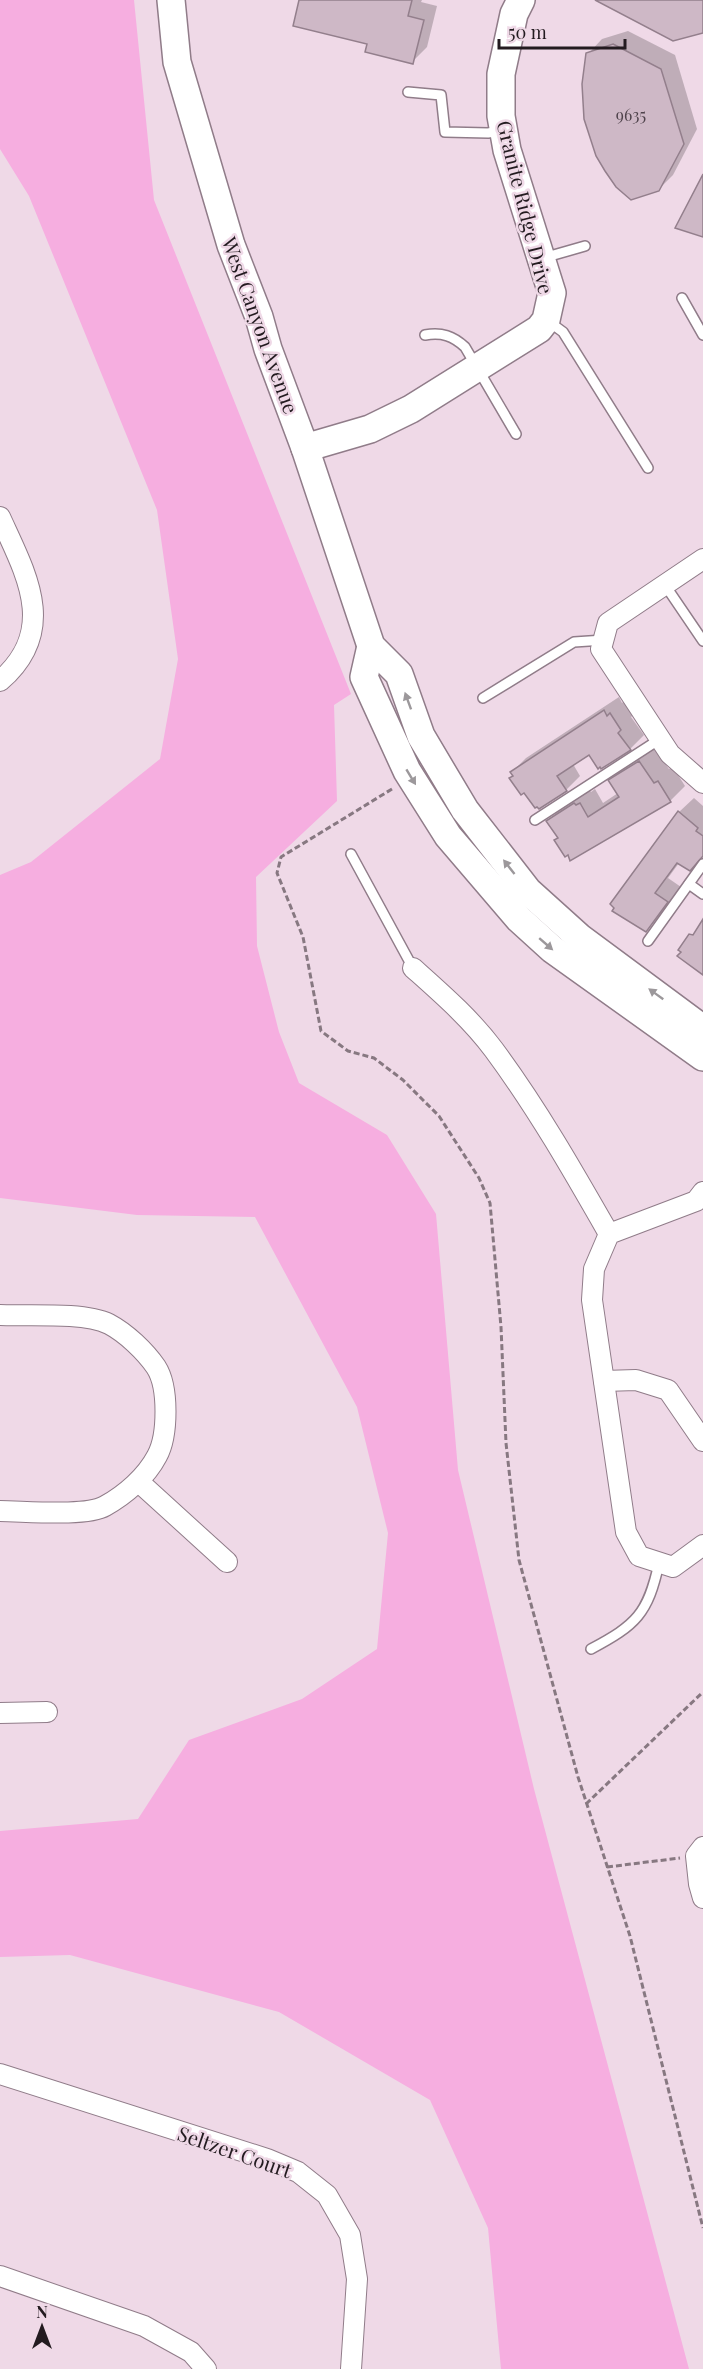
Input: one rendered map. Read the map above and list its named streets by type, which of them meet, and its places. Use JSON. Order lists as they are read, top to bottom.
{
  "streets": {
    "street": ["Granite Ridge Drive", "West Canyon Avenue", "Seltzer Court"]
  },
  "crossings": [
    ["Granite Ridge Drive", "West Canyon Avenue"]
  ],
  "house_numbers": ["9635"],
  "scale_bar": "50 m",
  "north": "top"
}
